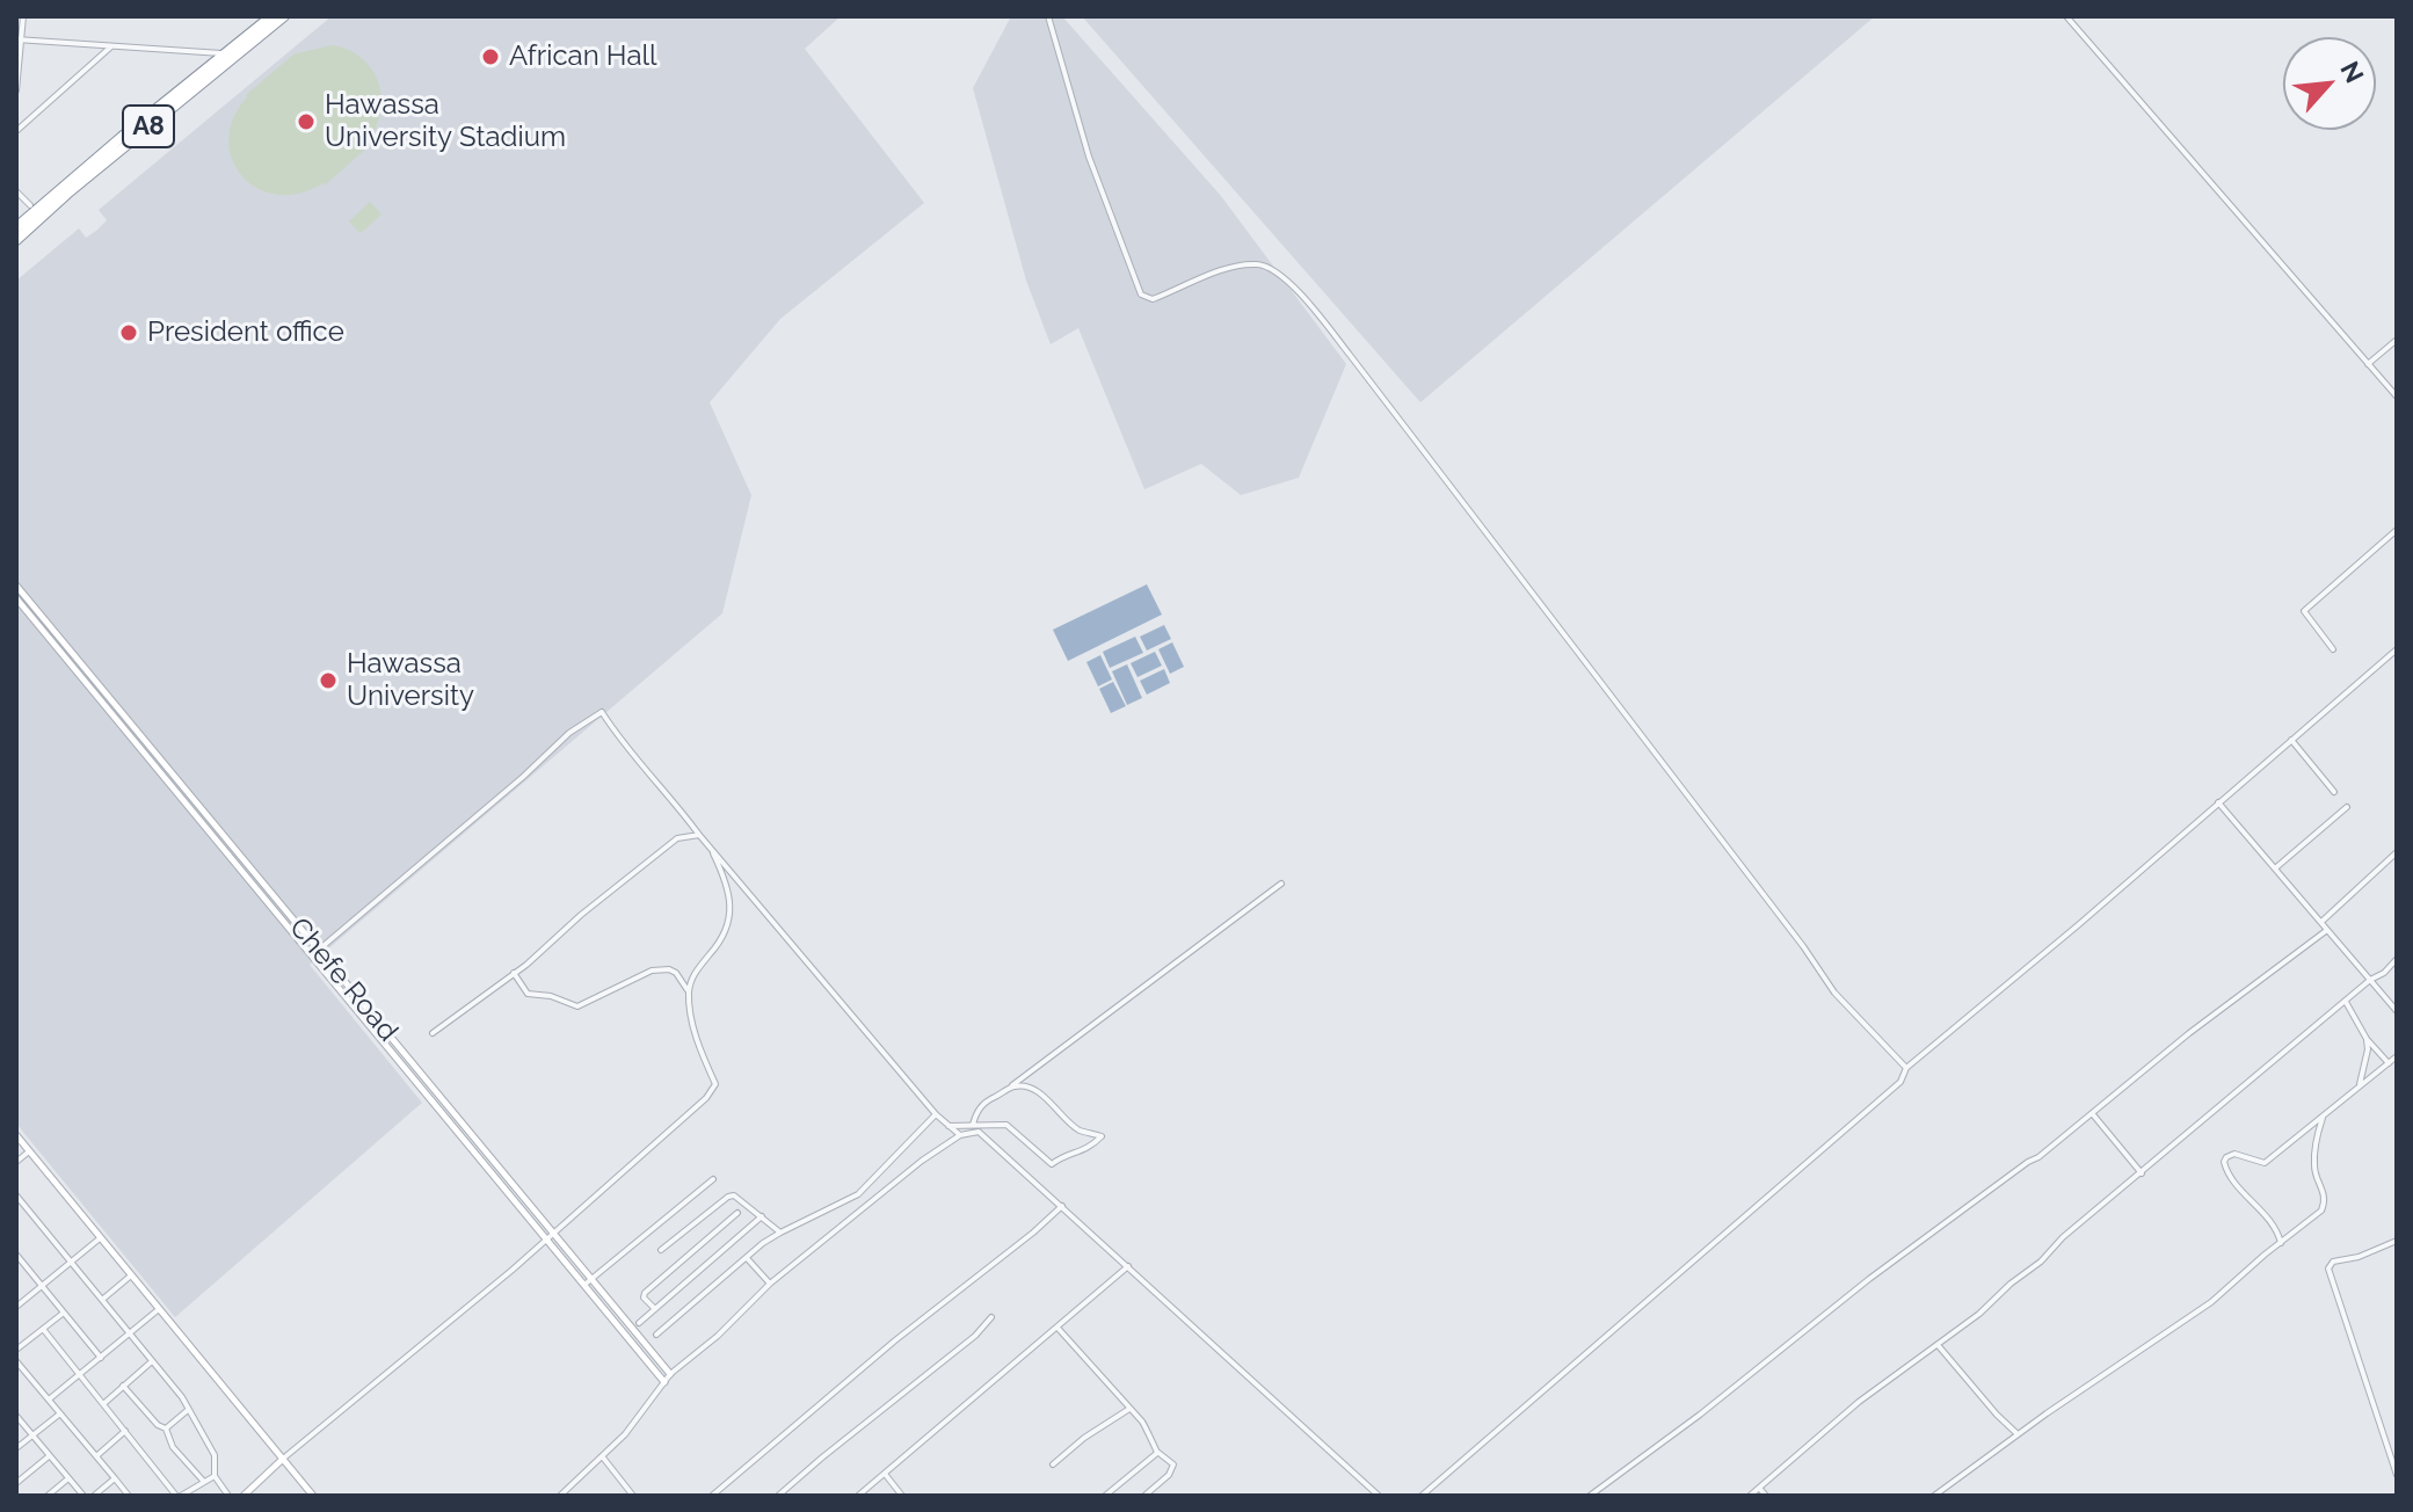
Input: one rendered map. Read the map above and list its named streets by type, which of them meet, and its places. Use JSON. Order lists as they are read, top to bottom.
{
  "streets": {
    "highway": ["A8"],
    "street": ["Chefe Road"]
  },
  "places": [
    "African Hall",
    "Hawassa University Stadium",
    "President office",
    "Hawassa University"
  ],
  "north": "top right"
}
